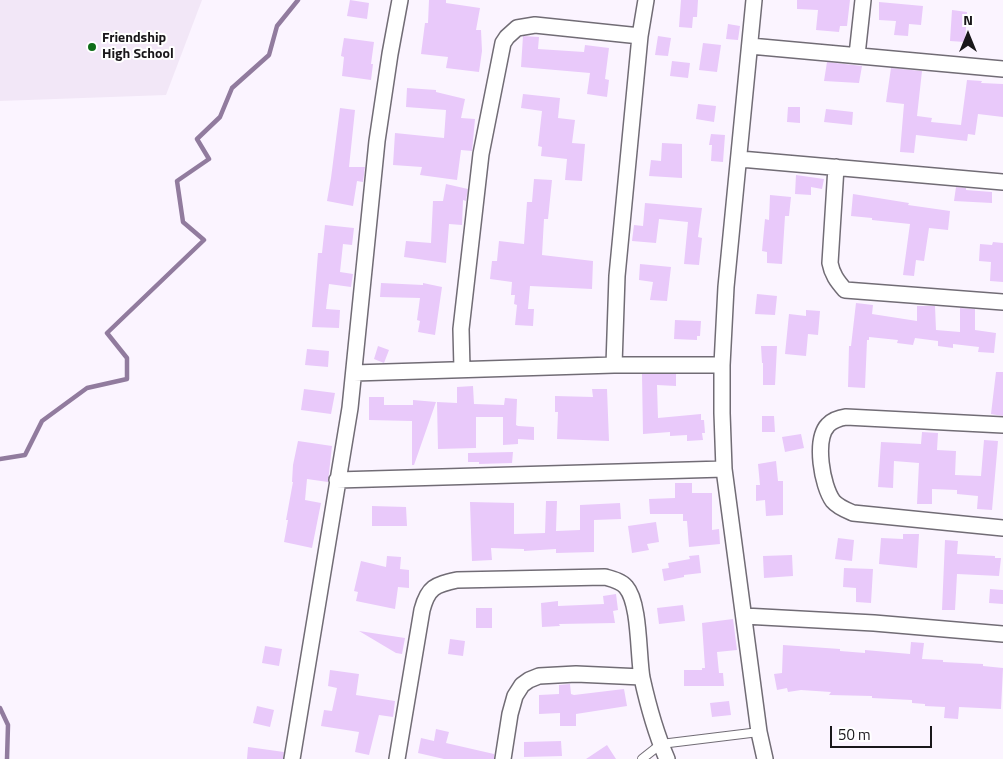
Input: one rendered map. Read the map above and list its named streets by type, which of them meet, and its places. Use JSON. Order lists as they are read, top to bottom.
{
  "places": ["Friendship High School"],
  "scale_bar": "50 m",
  "north": "top"
}
